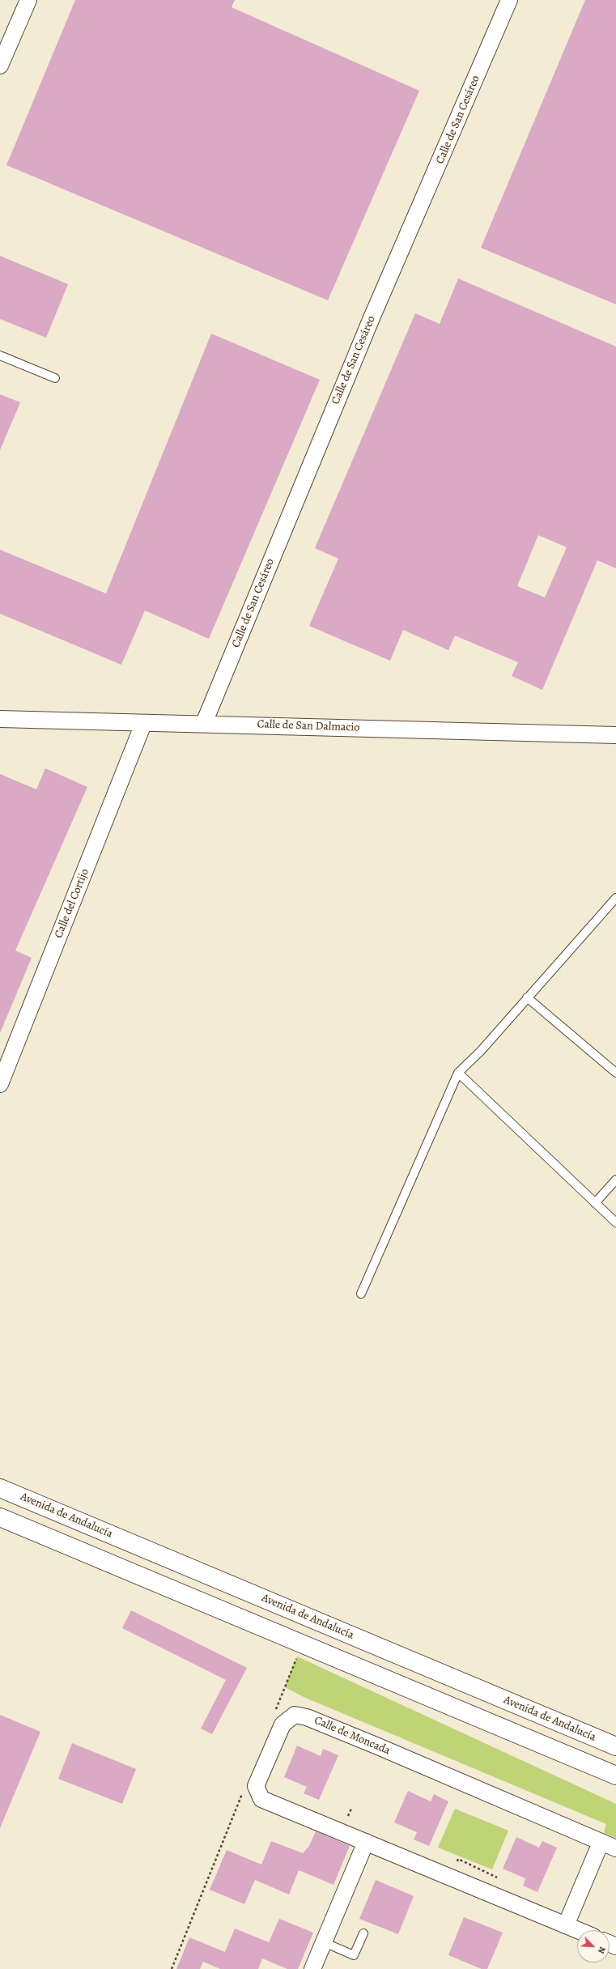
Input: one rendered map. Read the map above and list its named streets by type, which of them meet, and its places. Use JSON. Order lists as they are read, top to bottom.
{
  "streets": {
    "main road": ["Avenida de Andalucía"],
    "street": [
      "Calle de San Cesáreo",
      "Calle de San Dalmacio",
      "Calle del Cortijo",
      "Calle de Moncada"
    ]
  },
  "crossings": [
    ["Calle de San Cesáreo", "Calle de San Dalmacio"],
    ["Calle de San Dalmacio", "Calle del Cortijo"]
  ],
  "north": "bottom right"
}
